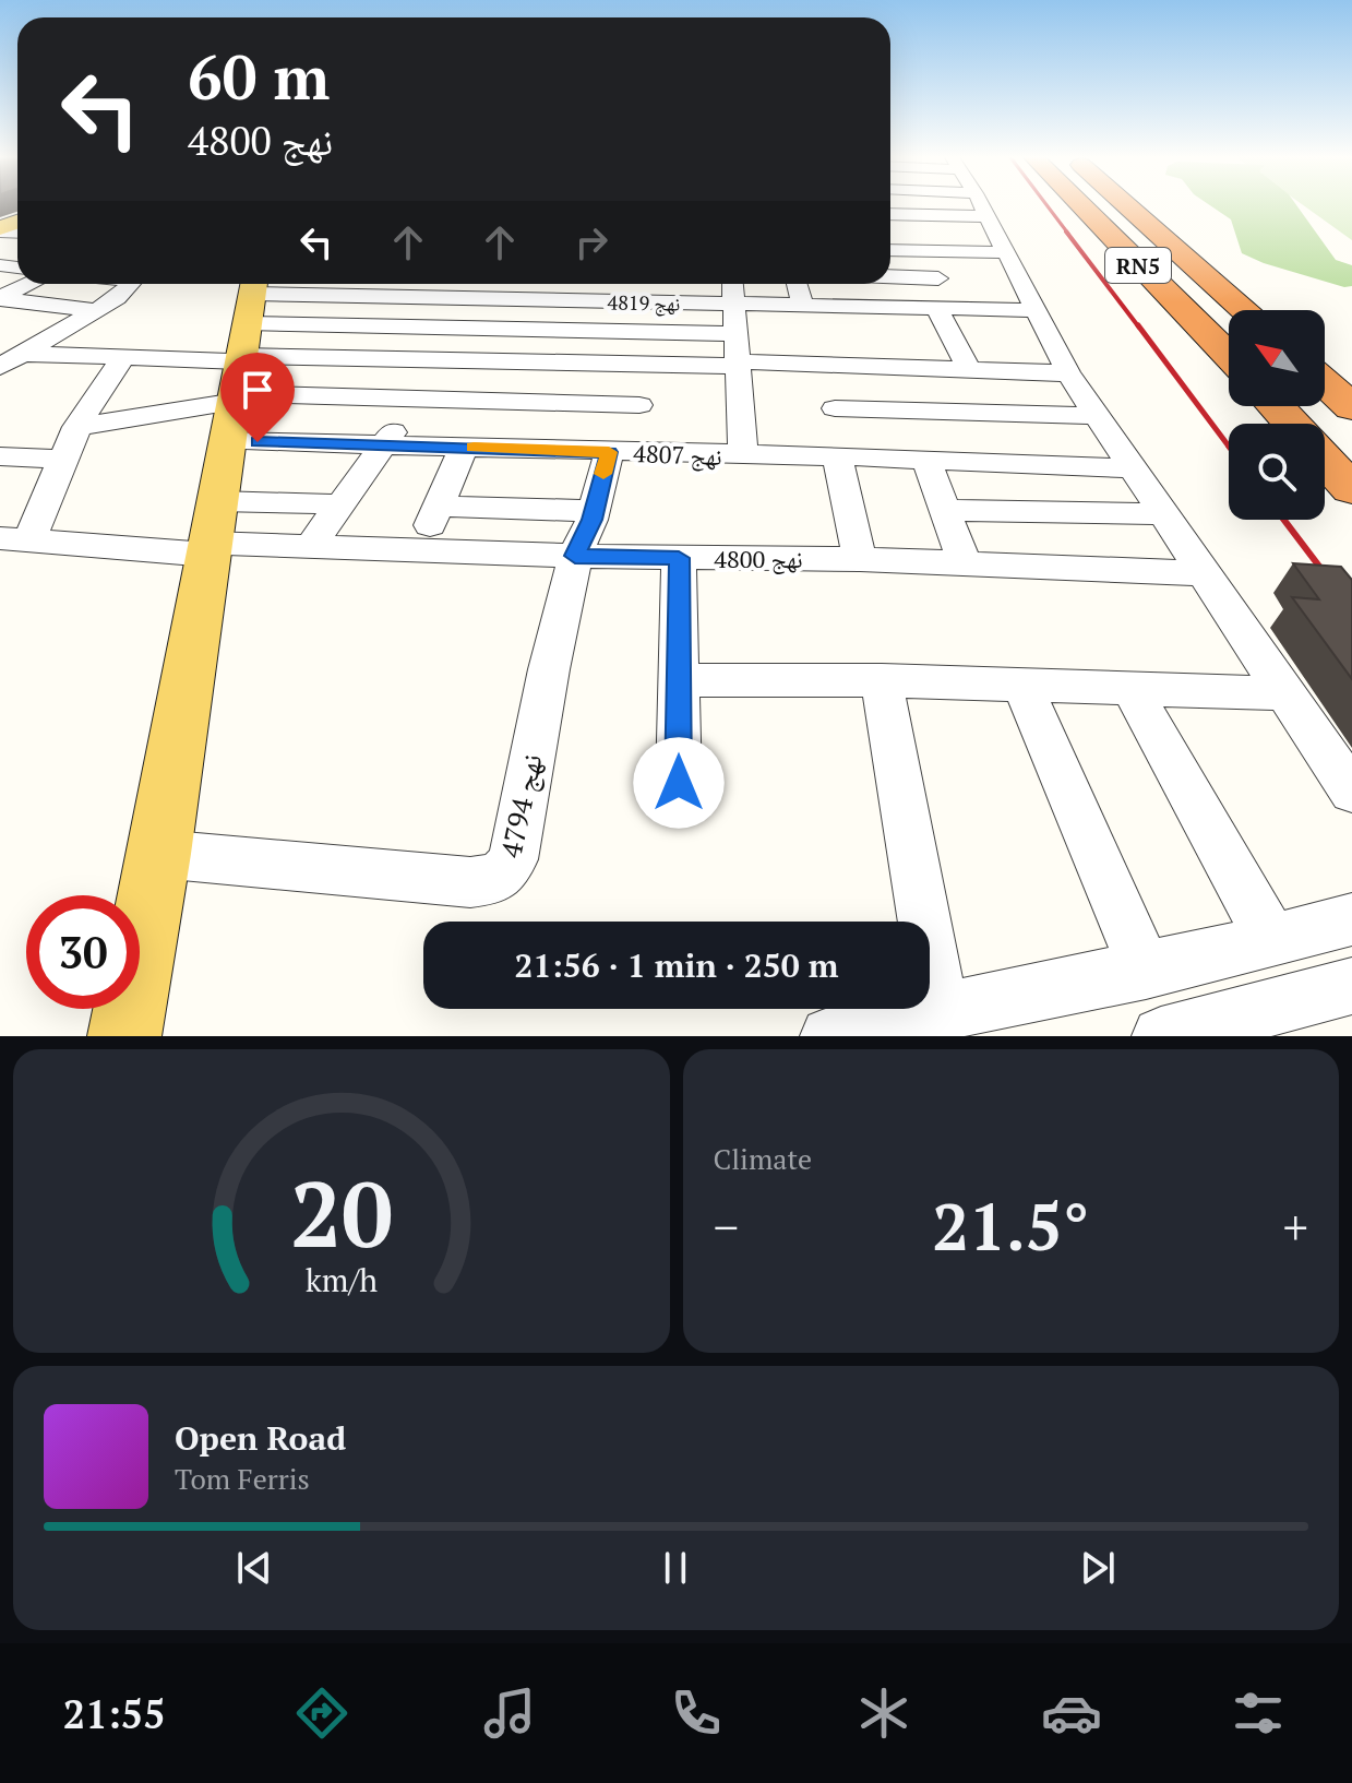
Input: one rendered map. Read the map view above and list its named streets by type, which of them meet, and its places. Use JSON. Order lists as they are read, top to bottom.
{
  "streets": {
    "highway": ["RN5"],
    "street": [
      "نهج 4819",
      "نهج 4807",
      "نهج 4800",
      "نهج 4794"
    ]
  },
  "crossings": [
    ["نهج 4819", "نهج 4807"],
    ["نهج 4807", "نهج 4794"],
    ["نهج 4800", "نهج 4794"]
  ],
  "north": "top left",
  "page": {
    "turn": ["60 m", "نهج 4800"],
    "limit": "30",
    "trip": "21:56 · 1 min · 250 m",
    "tile": "Climate",
    "heat": ["−", "21.5°", "+"],
    "song": ["Open Road", "Tom Ferris"],
    "tabs": "21:55",
    "gauge": ["20", "km/h"]
  }
}
